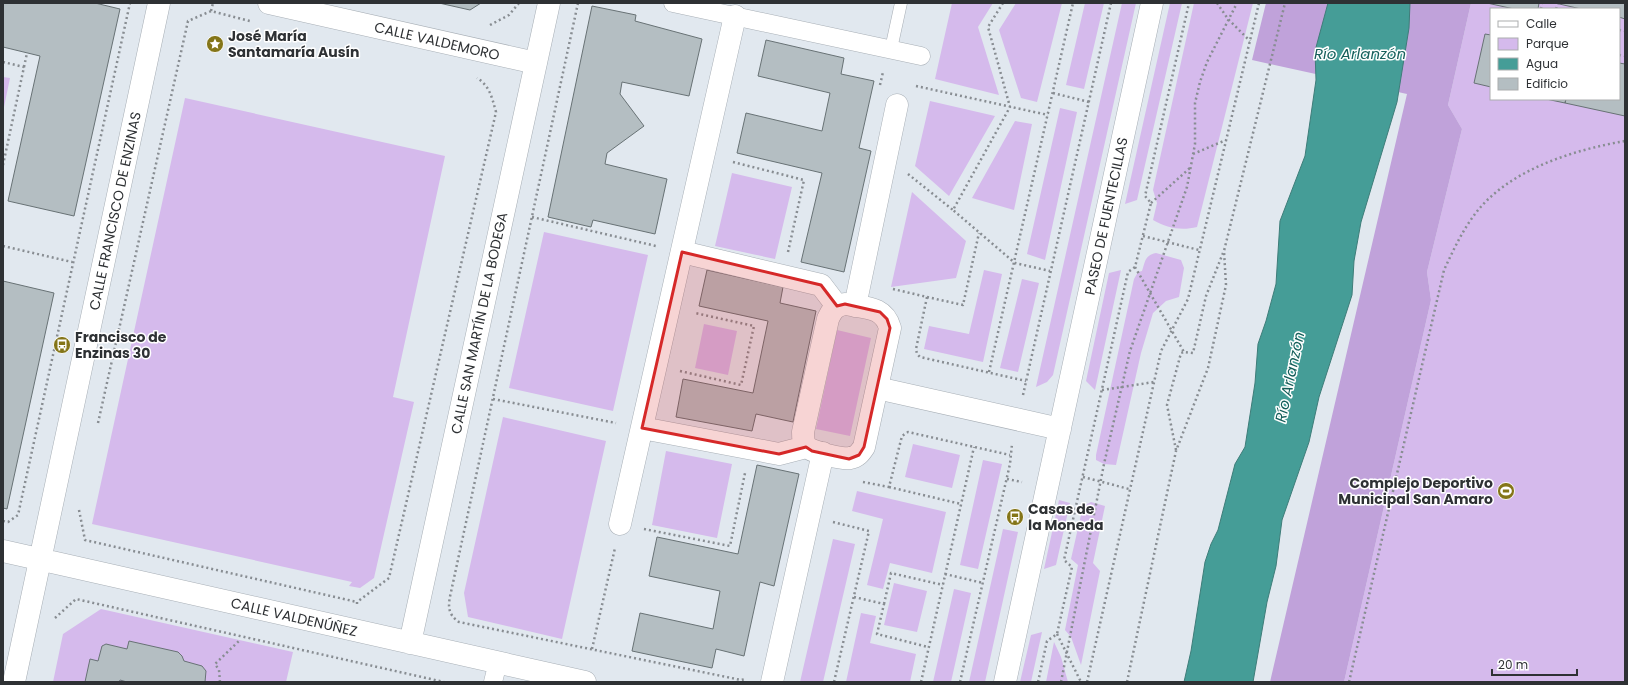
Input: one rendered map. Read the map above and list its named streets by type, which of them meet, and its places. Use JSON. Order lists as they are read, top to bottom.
{
  "streets": {
    "street": [
      "CALLE VALDEMORO",
      "CALLE FRANCISCO DE ENZINAS",
      "PASEO DE FUENTECILLAS",
      "CALLE SAN MARTÍN DE LA BODEGA",
      "CALLE VALDENÚÑEZ"
    ]
  },
  "crossings": [
    ["CALLE VALDEMORO", "CALLE SAN MARTÍN DE LA BODEGA"],
    ["CALLE FRANCISCO DE ENZINAS", "CALLE VALDENÚÑEZ"],
    ["CALLE SAN MARTÍN DE LA BODEGA", "CALLE VALDENÚÑEZ"]
  ],
  "water": ["Río Arlanzón"],
  "places": {
    "place": ["José María Santamaría Ausín"],
    "bus stop": ["Francisco de Enzinas 30", "Casas de la Moneda"],
    "sports": ["Complejo Deportivo Municipal San Amaro"]
  },
  "legend": [
    "Calle",
    "Parque",
    "Agua",
    "Edificio"
  ],
  "scale_bar": "20 m"
}
